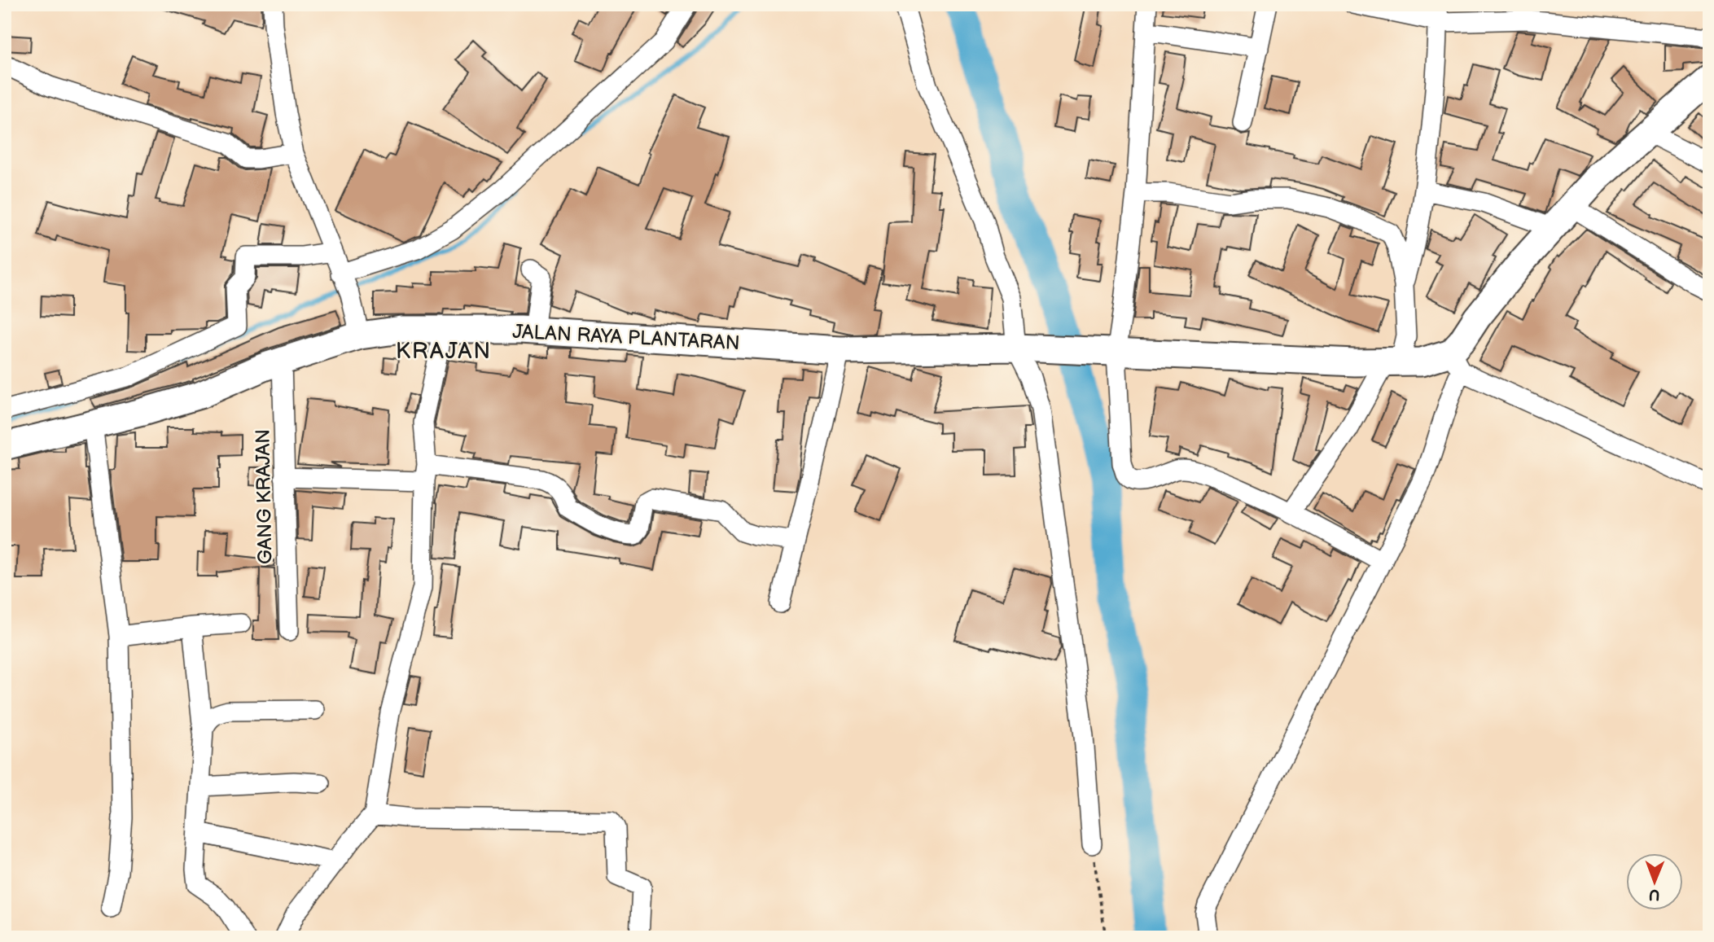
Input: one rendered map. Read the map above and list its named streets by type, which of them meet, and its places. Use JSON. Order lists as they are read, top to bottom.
{
  "streets": {
    "main road": ["JALAN RAYA PLANTARAN"],
    "street": ["GANG KRAJAN"]
  },
  "crossings": [
    ["JALAN RAYA PLANTARAN", "GANG KRAJAN"]
  ],
  "districts": ["KRAJAN"],
  "north": "bottom"
}
